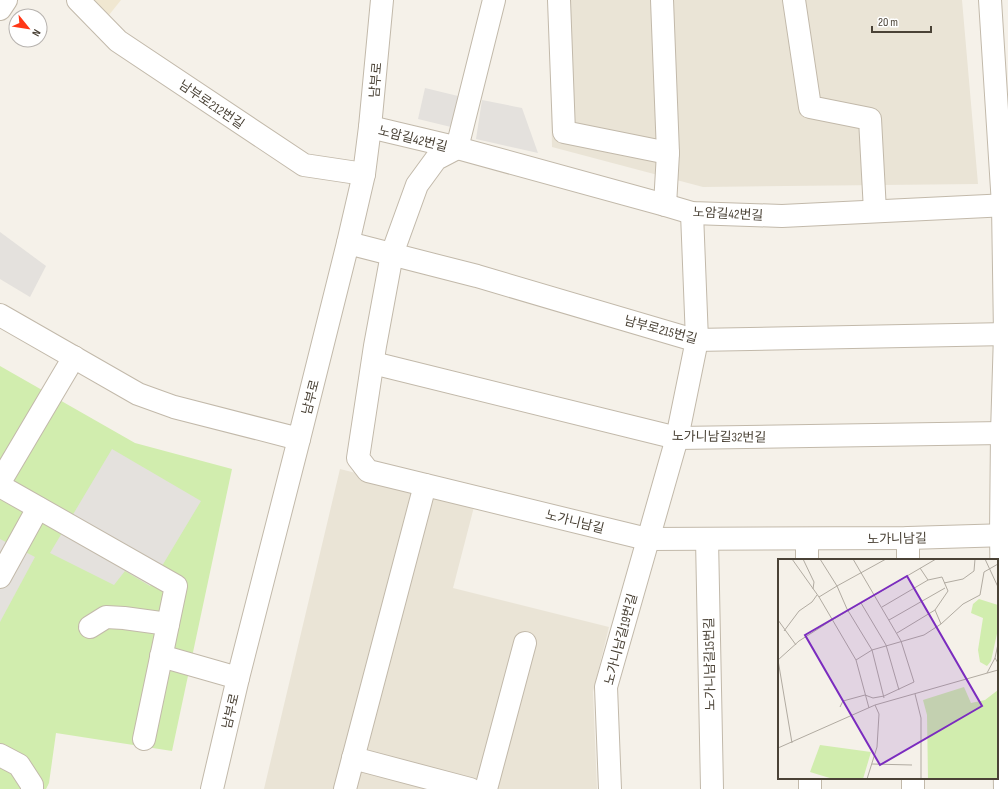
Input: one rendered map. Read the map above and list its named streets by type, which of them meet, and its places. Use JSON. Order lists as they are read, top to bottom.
{
  "streets": {
    "street": [
      "남부로",
      "남부로212번길",
      "노암길42번길",
      "남부로215번길",
      "노가니남길32번길",
      "노가니남길",
      "노가니남길19번길",
      "노가니남길15번길"
    ]
  },
  "crossings": [
    ["남부로", "남부로212번길"],
    ["남부로", "노암길42번길"],
    ["남부로", "남부로215번길"],
    ["노암길42번길", "남부로215번길"],
    ["노암길42번길", "노가니남길"],
    ["노암길42번길", "노가니남길19번길"],
    ["남부로215번길", "노가니남길"],
    ["남부로215번길", "노가니남길19번길"],
    ["노가니남길32번길", "노가니남길"],
    ["노가니남길32번길", "노가니남길19번길"],
    ["노가니남길", "노가니남길19번길"],
    ["노가니남길", "노가니남길15번길"]
  ],
  "scale_bar": "20 m",
  "north": "bottom right"
}
